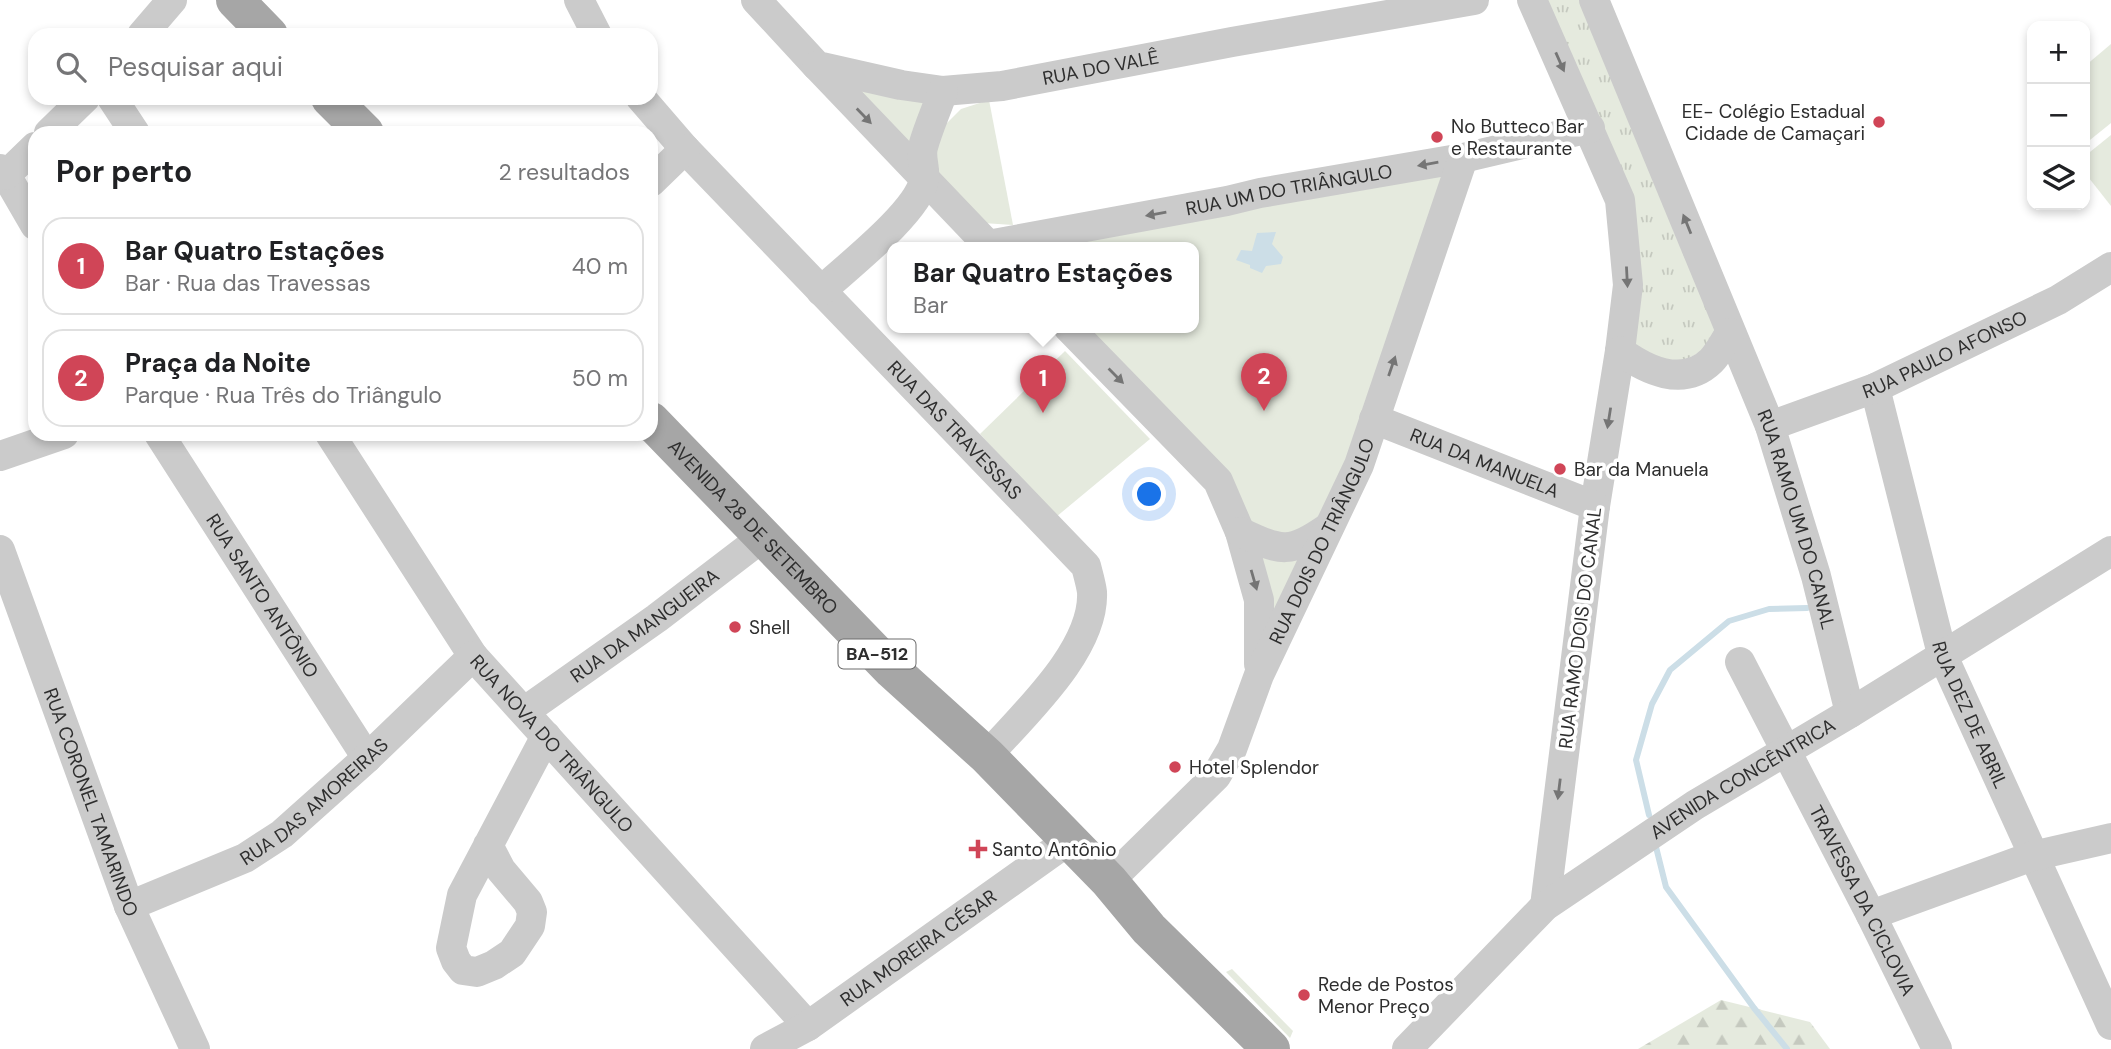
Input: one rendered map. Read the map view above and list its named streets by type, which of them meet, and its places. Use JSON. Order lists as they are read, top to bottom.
{
  "streets": {
    "main road": ["AVENIDA 28 DE SETEMBRO", "BA-512"],
    "street": [
      "RUA DO VALÊ",
      "RUA UM DO TRIÂNGULO",
      "RUA PAULO AFONSO",
      "RUA DAS TRAVESSAS",
      "RUA DA MANUELA",
      "RUA RAMO UM DO CANAL",
      "RUA DOIS DO TRIÂNGULO",
      "RUA SANTO ANTÔNIO",
      "RUA DA MANGUEIRA",
      "RUA RAMO DOIS DO CANAL",
      "RUA DEZ DE ABRIL",
      "RUA NOVA DO TRIÂNGULO",
      "AVENIDA CONCÊNTRICA",
      "RUA DAS AMOREIRAS",
      "RUA CORONEL TAMARINDO",
      "TRAVESSA DA CICLOVIA",
      "RUA MOREIRA CÉSAR"
    ]
  },
  "crossings": [
    ["RUA UM DO TRIÂNGULO", "RUA DOIS DO TRIÂNGULO"],
    ["RUA UM DO TRIÂNGULO", "RUA RAMO DOIS DO CANAL"],
    ["RUA PAULO AFONSO", "RUA RAMO UM DO CANAL"],
    ["RUA PAULO AFONSO", "RUA DEZ DE ABRIL"],
    ["RUA DAS TRAVESSAS", "AVENIDA 28 DE SETEMBRO"],
    ["RUA DA MANUELA", "RUA DOIS DO TRIÂNGULO"],
    ["RUA DA MANUELA", "RUA RAMO DOIS DO CANAL"],
    ["RUA RAMO UM DO CANAL", "AVENIDA CONCÊNTRICA"],
    ["AVENIDA 28 DE SETEMBRO", "RUA DOIS DO TRIÂNGULO"],
    ["AVENIDA 28 DE SETEMBRO", "RUA DA MANGUEIRA"],
    ["AVENIDA 28 DE SETEMBRO", "RUA MOREIRA CÉSAR"],
    ["RUA SANTO ANTÔNIO", "RUA DAS AMOREIRAS"],
    ["RUA DA MANGUEIRA", "RUA NOVA DO TRIÂNGULO"],
    ["RUA RAMO DOIS DO CANAL", "AVENIDA CONCÊNTRICA"],
    ["RUA DEZ DE ABRIL", "AVENIDA CONCÊNTRICA"],
    ["RUA NOVA DO TRIÂNGULO", "RUA DAS AMOREIRAS"],
    ["RUA NOVA DO TRIÂNGULO", "RUA MOREIRA CÉSAR"],
    ["AVENIDA CONCÊNTRICA", "TRAVESSA DA CICLOVIA"],
    ["RUA DAS AMOREIRAS", "RUA CORONEL TAMARINDO"]
  ],
  "one_way": ["RUA UM DO TRIÂNGULO", "RUA RAMO UM DO CANAL", "RUA RAMO DOIS DO CANAL"],
  "places": {
    "other": [
      "EE- Colégio Estadual Cidade de Camaçari",
      "No Butteco Bar e Restaurante",
      "Bar da Manuela",
      "Shell",
      "Hotel Splendor",
      "Rede de Postos Menor Preço"
    ],
    "health": ["Santo Antônio"]
  },
  "page": {
    "map_buttons": ["+", "−"],
    "search": "Pesquisar aqui",
    "heading": ["Por perto", "2 resultados"],
    "list": [
      {
        "mark": "1",
        "name": "Bar Quatro Estações",
        "note": "Bar · Rua das Travessas",
        "value": "40 m"
      },
      {
        "mark": "2",
        "name": "Praça da Noite",
        "note": "Parque · Rua Três do Triângulo",
        "value": "50 m"
      }
    ],
    "popup": ["Bar Quatro Estações", "Bar"],
    "pins": ["2", "1"]
  }
}
